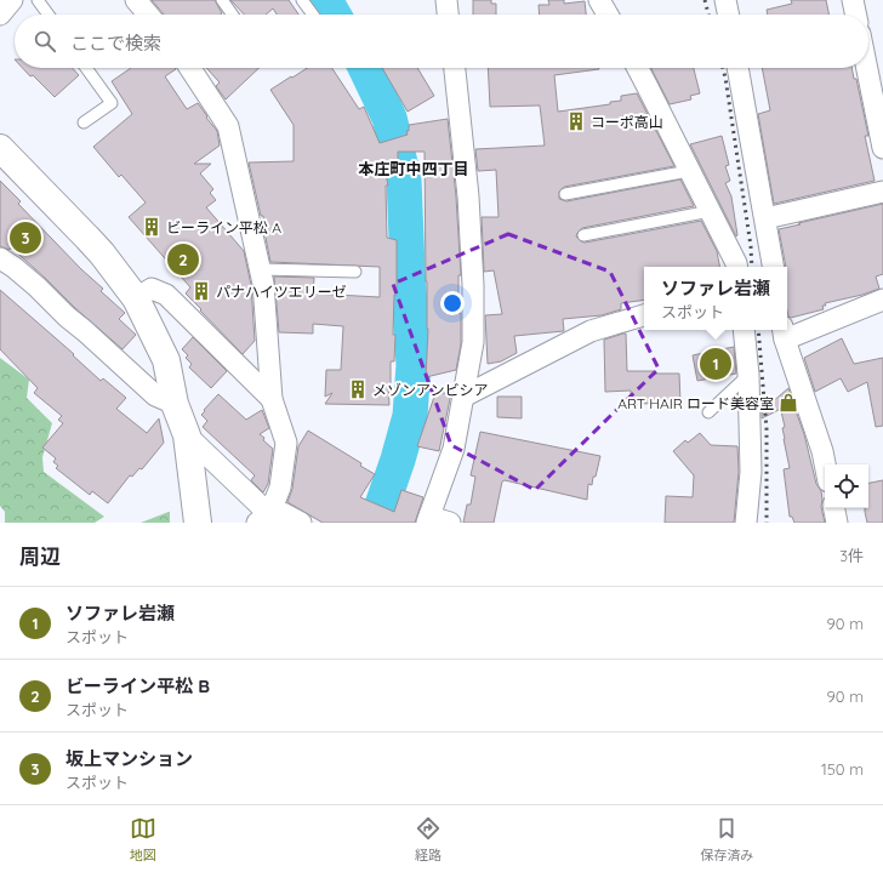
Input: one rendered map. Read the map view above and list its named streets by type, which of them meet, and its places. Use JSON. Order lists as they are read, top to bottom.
{
  "districts": ["本庄町中四丁目"],
  "places": {
    "building": [
      "コーポ高山",
      "ビーライン平松 A",
      "パナハイツエリーゼ",
      "メゾンアンビシア"
    ],
    "shop": ["ART HAIR ロード美容室"]
  },
  "page": {
    "search": "ここで検索",
    "pins": ["3", "2", "1"],
    "popup": ["ソファレ岩瀬", "スポット"],
    "heading": ["周辺", "3件"],
    "list": [
      {
        "mark": "1",
        "name": "ソファレ岩瀬",
        "note": "スポット",
        "value": "90 m"
      },
      {
        "mark": "2",
        "name": "ビーライン平松 B",
        "note": "スポット",
        "value": "90 m"
      },
      {
        "mark": "3",
        "name": "坂上マンション",
        "note": "スポット",
        "value": "150 m"
      }
    ],
    "nav": ["地図", "経路", "保存済み"]
  }
}
